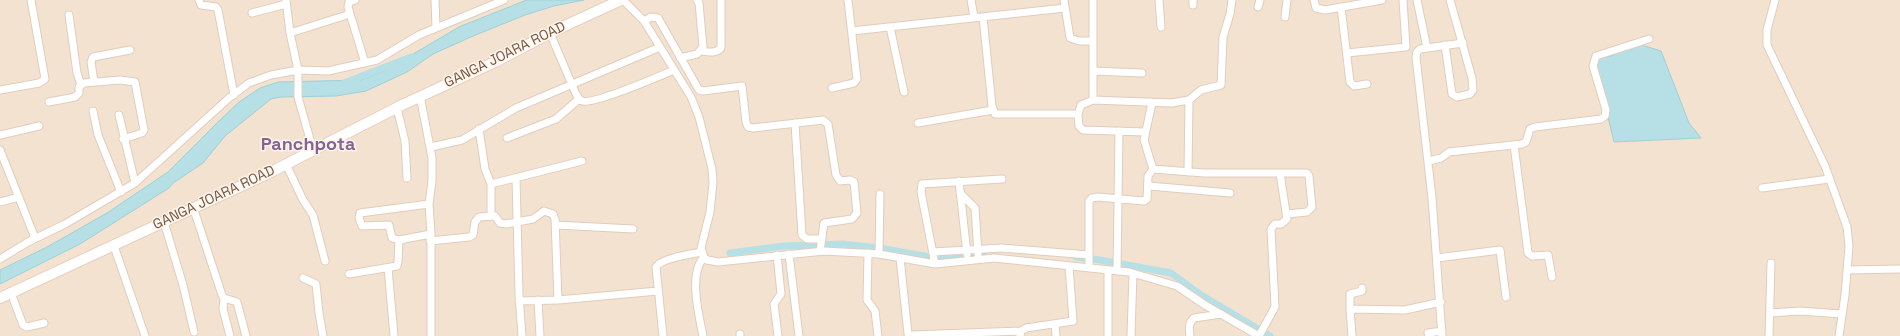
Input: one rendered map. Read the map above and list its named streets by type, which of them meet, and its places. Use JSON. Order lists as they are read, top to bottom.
{
  "streets": {
    "main road": ["GANGA JOARA ROAD"]
  },
  "districts": ["Panchpota"]
}
